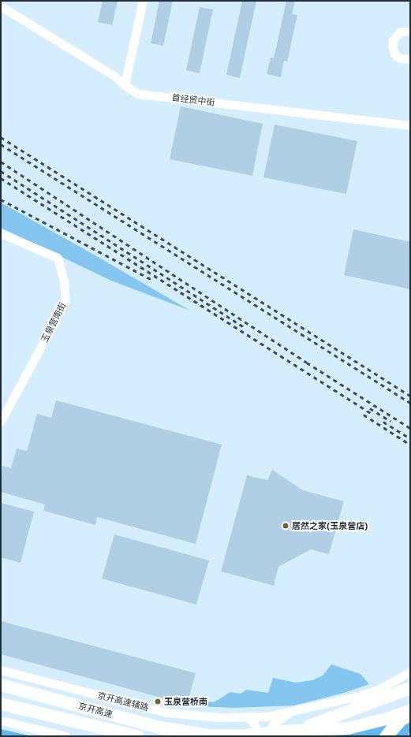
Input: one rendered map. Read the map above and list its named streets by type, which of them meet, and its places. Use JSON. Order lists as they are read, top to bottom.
{
  "streets": {
    "highway": ["京开高速"],
    "street": ["首经贸中街", "玉泉营南街", "京开高速辅路"]
  },
  "places": ["居然之家(玉泉营店)", "玉泉营桥南"]
}
